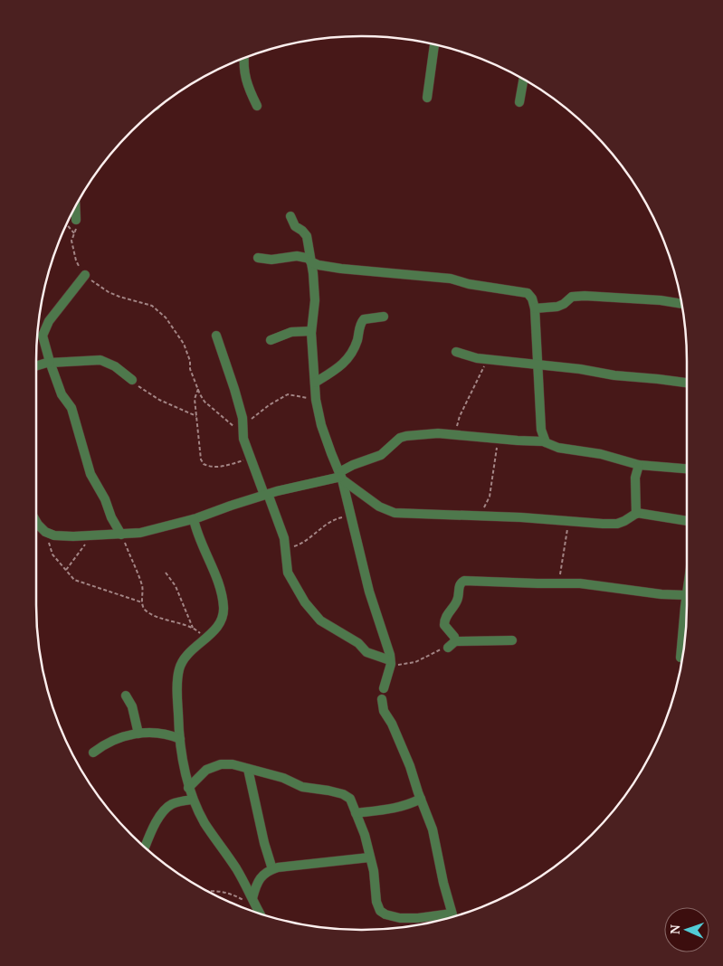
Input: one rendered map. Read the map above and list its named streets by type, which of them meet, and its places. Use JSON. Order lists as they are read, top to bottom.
{
  "north": "left"
}
